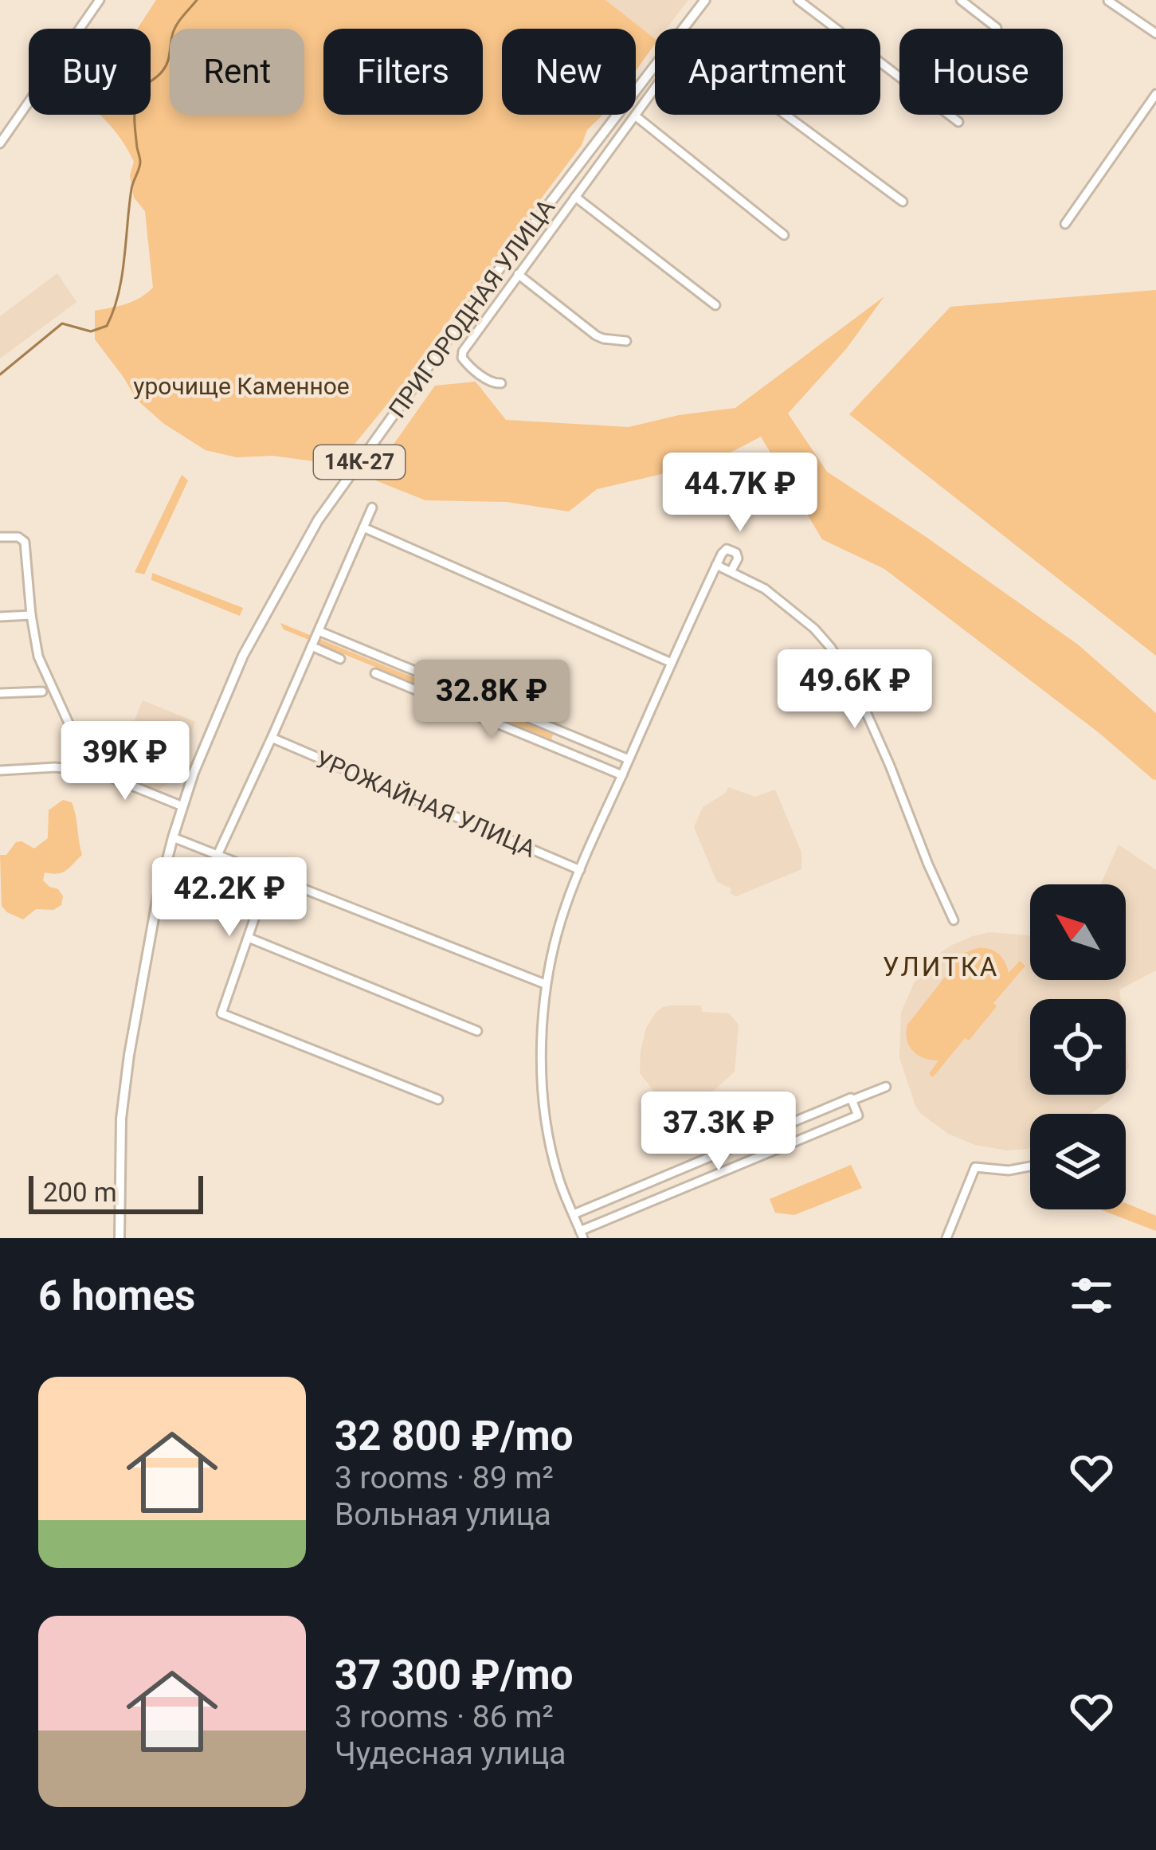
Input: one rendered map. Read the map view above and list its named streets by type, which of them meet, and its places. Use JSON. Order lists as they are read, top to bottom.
{
  "streets": {
    "main road": ["ПРИГОРОДНАЯ УЛИЦА", "14К-27"],
    "street": ["УРОЖАЙНАЯ УЛИЦА"]
  },
  "districts": ["УЛИТКА"],
  "parks": ["урочище Каменное"],
  "scale_bar": "200 m",
  "north": "top left",
  "page": {
    "chip": [
      "Buy",
      "Rent",
      "Filters",
      "New",
      "Apartment",
      "House"
    ],
    "price": [
      "44.7K ₽",
      "49.6K ₽",
      "32.8K ₽",
      "39K ₽",
      "42.2K ₽",
      "37.3K ₽"
    ],
    "scale": "200 m",
    "heading": "6 homes",
    "list": [
      {
        "name": "32 800 ₽/mo",
        "note": "3 rooms · 89 m² · Вольная улица"
      },
      {
        "name": "37 300 ₽/mo",
        "note": "3 rooms · 86 m² · Чудесная улица"
      }
    ]
  }
}
